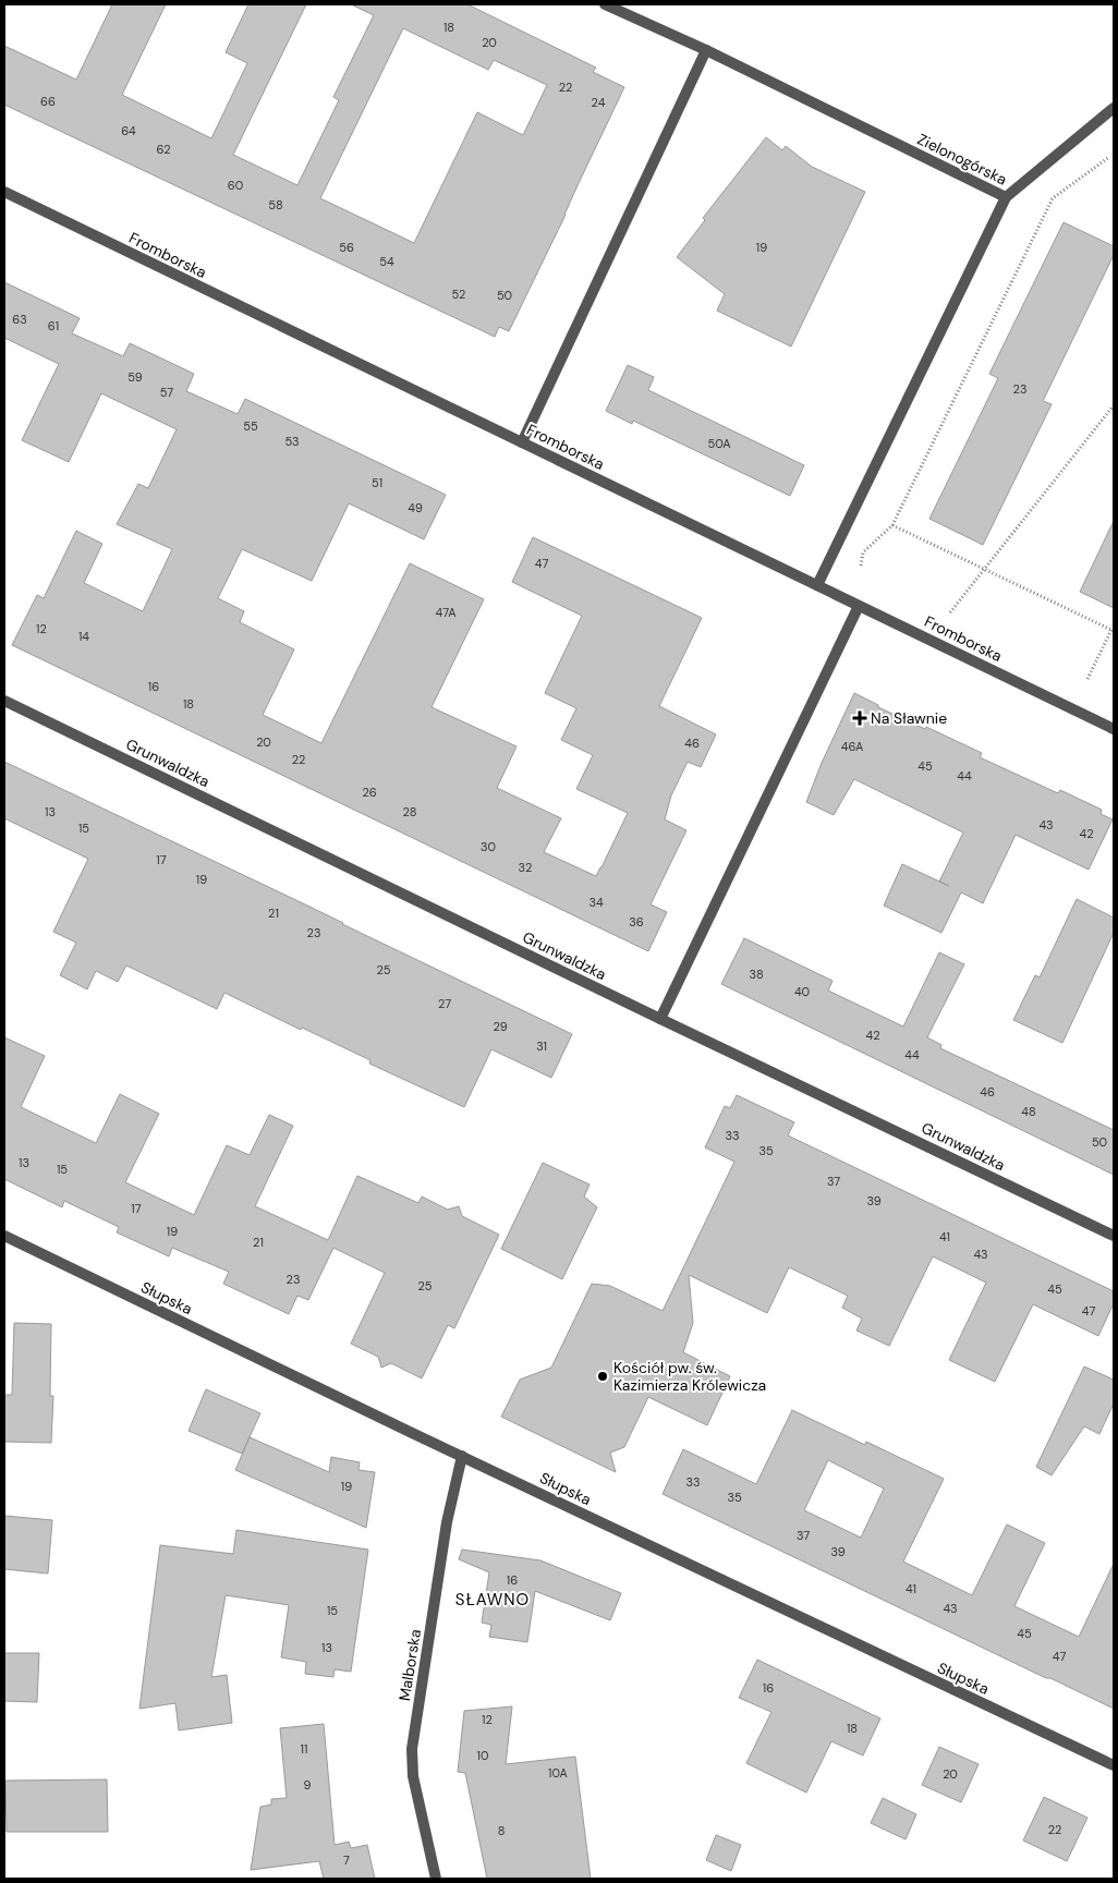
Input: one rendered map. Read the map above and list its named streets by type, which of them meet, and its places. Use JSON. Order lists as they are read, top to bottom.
{
  "streets": {
    "street": [
      "Zielonogórska",
      "Fromborska",
      "Grunwaldzka",
      "Słupska",
      "Malborska"
    ]
  },
  "crossings": [
    ["Zielonogórska", "Fromborska"],
    ["Słupska", "Malborska"]
  ],
  "districts": ["SŁAWNO"],
  "places": {
    "health": ["Na Sławnie"],
    "other": ["Kościół pw. św. Kazimierza Królewicza"]
  },
  "house_numbers": [
    "18",
    "20",
    "22",
    "66",
    "24",
    "64",
    "62",
    "60",
    "58",
    "56",
    "19",
    "54",
    "52",
    "50",
    "63",
    "61",
    "59",
    "23",
    "57",
    "55",
    "53",
    "50A",
    "51",
    "49",
    "47",
    "47A",
    "12",
    "14",
    "16",
    "18",
    "20",
    "46",
    "46A",
    "22",
    "45",
    "44",
    "26",
    "13",
    "28",
    "43",
    "15",
    "42",
    "30",
    "17",
    "32",
    "19",
    "34",
    "21",
    "36",
    "23",
    "25",
    "38",
    "40",
    "27",
    "29",
    "42",
    "31",
    "44",
    "46",
    "48",
    "33",
    "50",
    "35",
    "13",
    "15",
    "37",
    "39",
    "17",
    "19",
    "41",
    "21",
    "43",
    "23",
    "25",
    "45",
    "47",
    "33",
    "19",
    "35",
    "37",
    "39",
    "16",
    "41",
    "43",
    "15",
    "45",
    "13",
    "47",
    "16",
    "12",
    "18",
    "11",
    "10",
    "10A",
    "20",
    "9",
    "22",
    "8",
    "7"
  ]
}
